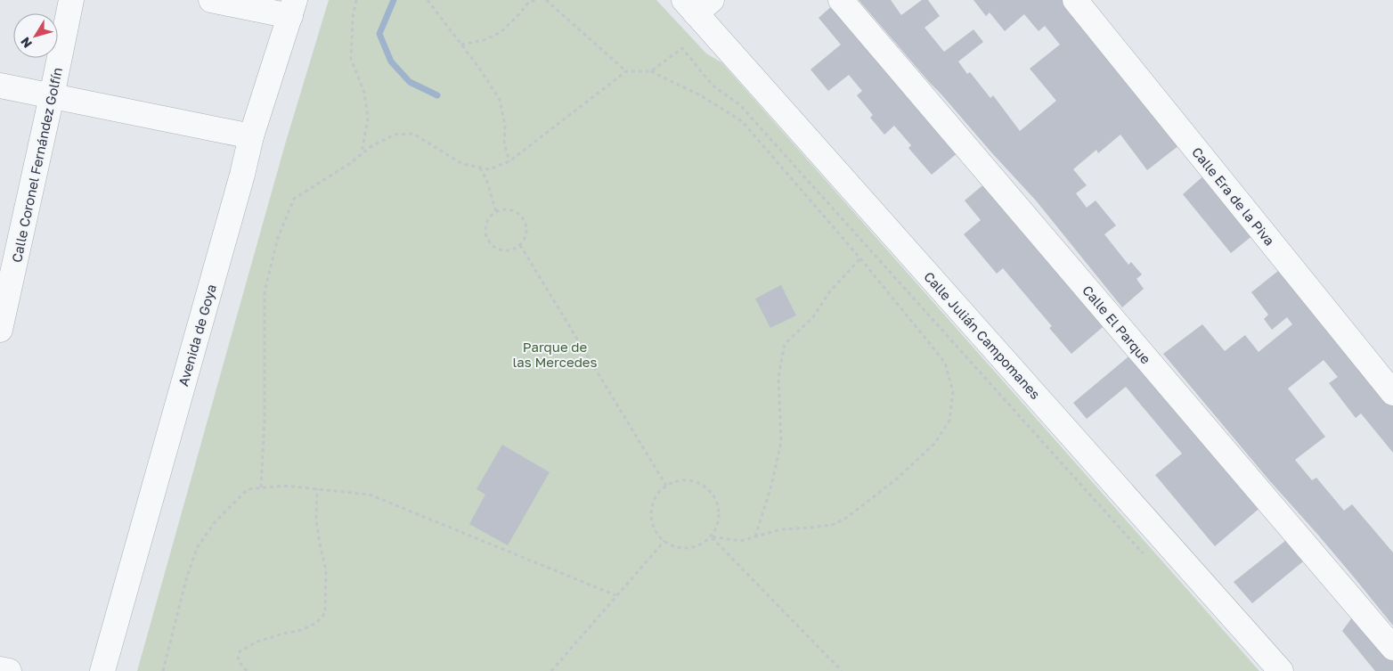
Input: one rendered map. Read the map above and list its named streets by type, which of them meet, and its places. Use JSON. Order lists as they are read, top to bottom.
{
  "streets": {
    "street": [
      "Calle Coronel Fernández Golfín",
      "Calle Era de la Piva",
      "Calle El Parque",
      "Avenida de Goya",
      "Calle Julián Campomanes"
    ]
  },
  "parks": ["Parque de las Mercedes"],
  "north": "bottom left"
}
